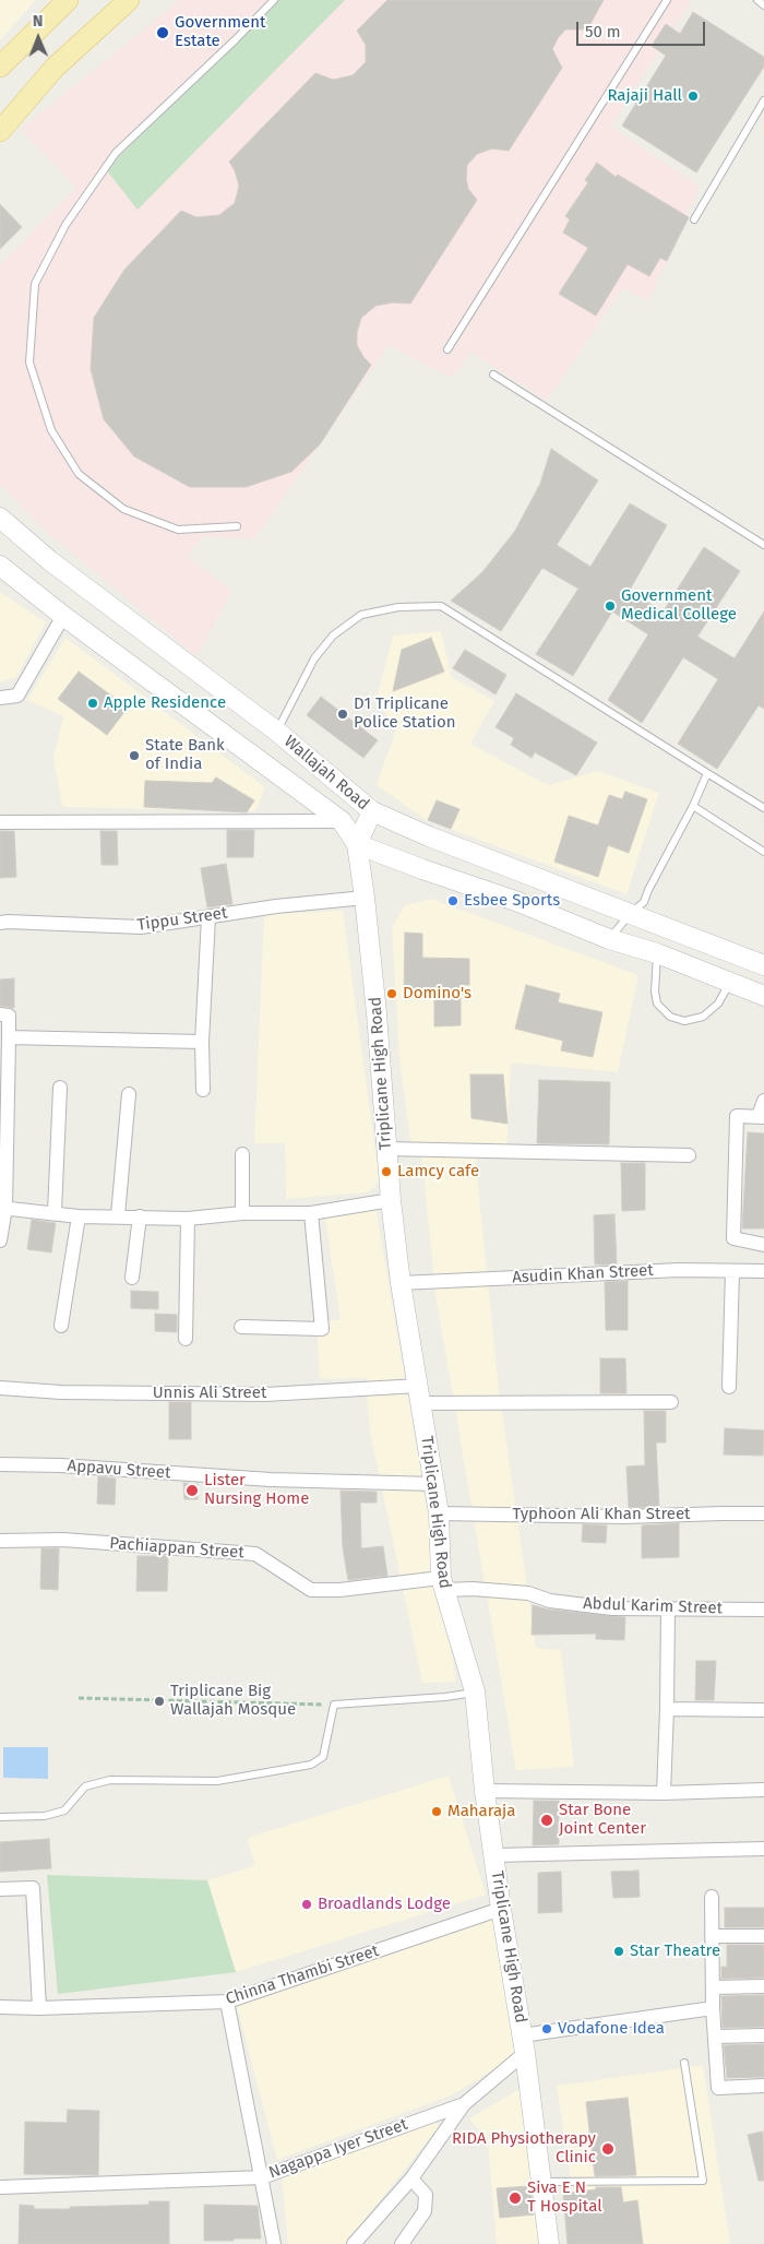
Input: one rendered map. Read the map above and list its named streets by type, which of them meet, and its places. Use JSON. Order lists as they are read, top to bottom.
{
  "streets": {
    "main road": ["Wallajah Road", "Triplicane High Road"],
    "street": [
      "Tippu Street",
      "Asudin Khan Street",
      "Unnis Ali Street",
      "Appavu Street",
      "Typhoon Ali Khan Street",
      "Pachiappan Street",
      "Abdul Karim Street",
      "Chinna Thambi Street",
      "Nagappa Iyer Street"
    ]
  },
  "crossings": [
    ["Wallajah Road", "Triplicane High Road"],
    ["Tippu Street", "Triplicane High Road"],
    ["Triplicane High Road", "Asudin Khan Street"],
    ["Triplicane High Road", "Unnis Ali Street"],
    ["Triplicane High Road", "Appavu Street"],
    ["Triplicane High Road", "Typhoon Ali Khan Street"],
    ["Triplicane High Road", "Pachiappan Street"],
    ["Triplicane High Road", "Abdul Karim Street"],
    ["Triplicane High Road", "Chinna Thambi Street"],
    ["Triplicane High Road", "Nagappa Iyer Street"],
    ["Pachiappan Street", "Abdul Karim Street"]
  ],
  "places": [
    "Government Estate",
    "Rajaji Hall",
    "Government Medical College",
    "Apple Residence",
    "D1 Triplicane Police Station",
    "State Bank of India",
    "Esbee Sports",
    "Domino's",
    "Lamcy cafe",
    "Lister Nursing Home",
    "Triplicane Big Wallajah Mosque",
    "Maharaja",
    "Star Bone Joint Center",
    "Broadlands Lodge",
    "Star Theatre",
    "Vodafone Idea",
    "RIDA Physiotherapy Clinic",
    "Siva E N T Hospital"
  ],
  "scale_bar": "50 m",
  "north": "top"
}
